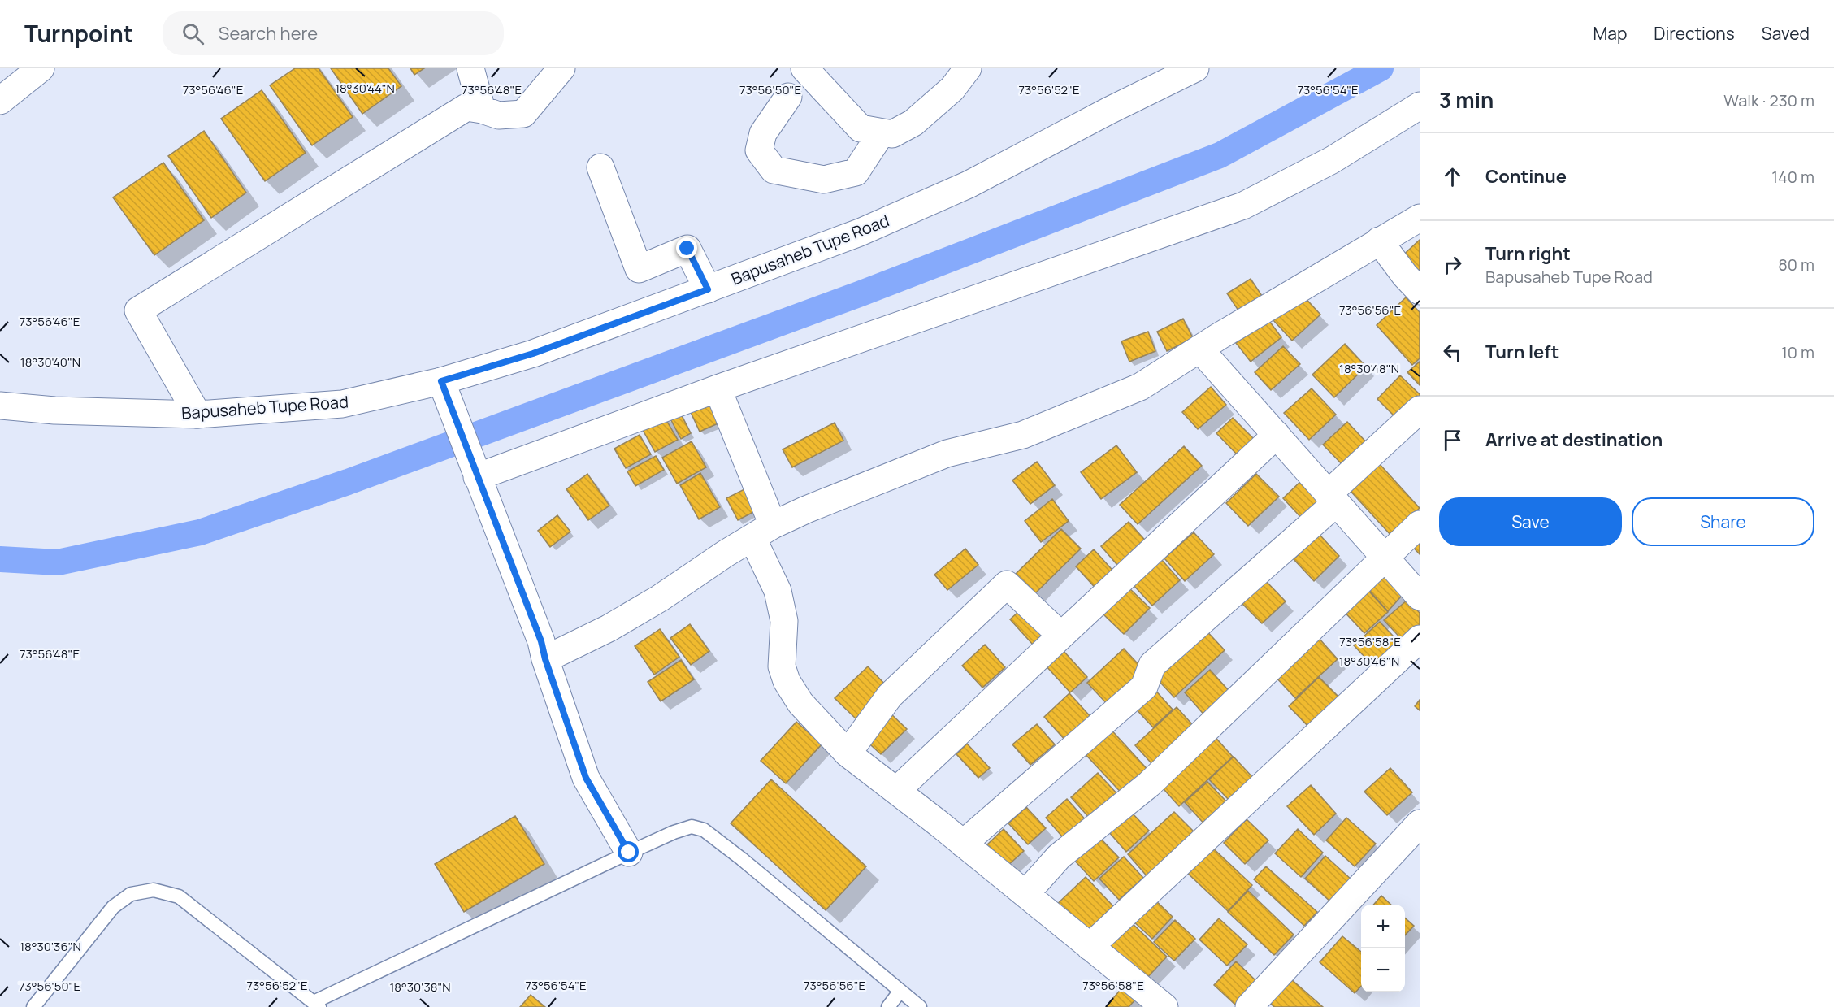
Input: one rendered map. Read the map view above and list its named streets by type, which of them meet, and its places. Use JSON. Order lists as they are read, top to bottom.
{
  "streets": {
    "street": ["Bapusaheb Tupe Road"]
  },
  "page": {
    "header": "Turnpoint",
    "search": "Search here",
    "nav": ["Map", "Directions", "Saved"],
    "heading": ["3 min", "Walk · 230 m"],
    "list": [
      ["Continue", "140 m"],
      ["Turn right", "Bapusaheb Tupe Road", "80 m"],
      ["Turn left", "10 m"],
      "Arrive at destination"
    ],
    "buttons": ["Save", "Share"],
    "map_buttons": ["+", "−"]
  },
  "coordinates": [
    "18°30'44\"N",
    "73°56'46\"E",
    "73°56'48\"E",
    "73°56'50\"E",
    "73°56'52\"E",
    "73°56'54\"E",
    "73°56'56\"E",
    "18°30'40\"N",
    "18°30'48\"N",
    "73°56'58\"E",
    "18°30'46\"N",
    "18°30'36\"N",
    "18°30'38\"N"
  ]
}
